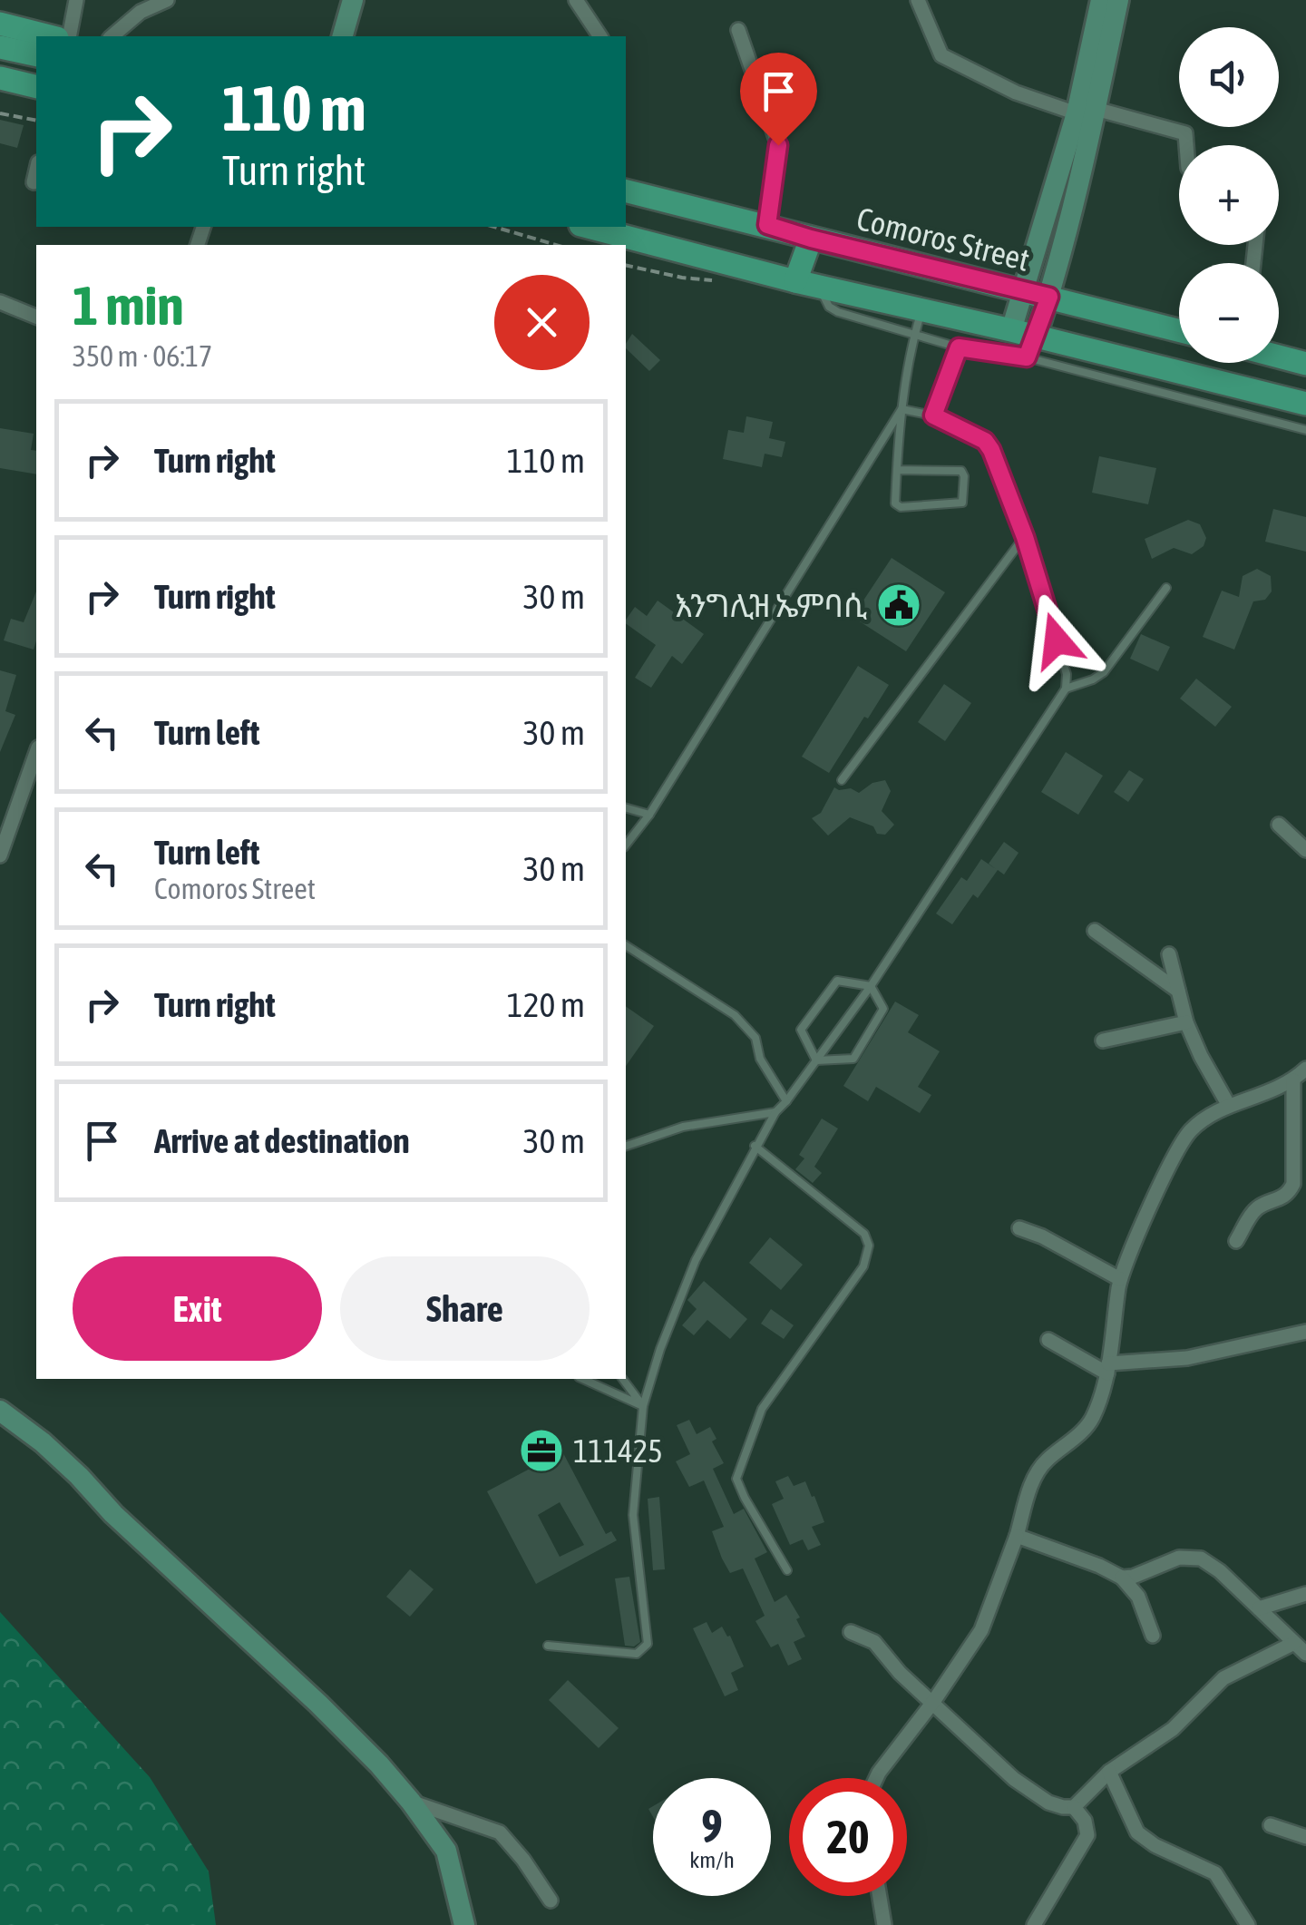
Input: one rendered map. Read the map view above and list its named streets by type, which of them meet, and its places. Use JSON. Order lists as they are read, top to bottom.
{
  "streets": {
    "main road": ["Comoros Street"]
  },
  "places": {
    "public building": ["እንግሊዝ ኤምባሲ"],
    "office": ["111425"]
  },
  "page": {
    "map_buttons": ["+", "−"],
    "turn": ["110 m", "Turn right"],
    "heading": ["1 min", "350 m · 06:17"],
    "list": [
      {
        "name": "Turn right",
        "value": "110 m"
      },
      {
        "name": "Turn right",
        "value": "30 m"
      },
      {
        "name": "Turn left",
        "value": "30 m"
      },
      {
        "name": "Turn left",
        "note": "Comoros Street",
        "value": "30 m"
      },
      {
        "name": "Turn right",
        "value": "120 m"
      },
      {
        "name": "Arrive at destination",
        "value": "30 m"
      }
    ],
    "buttons": ["Exit", "Share"],
    "speed": "9 km/h",
    "limit": "20"
  }
}
